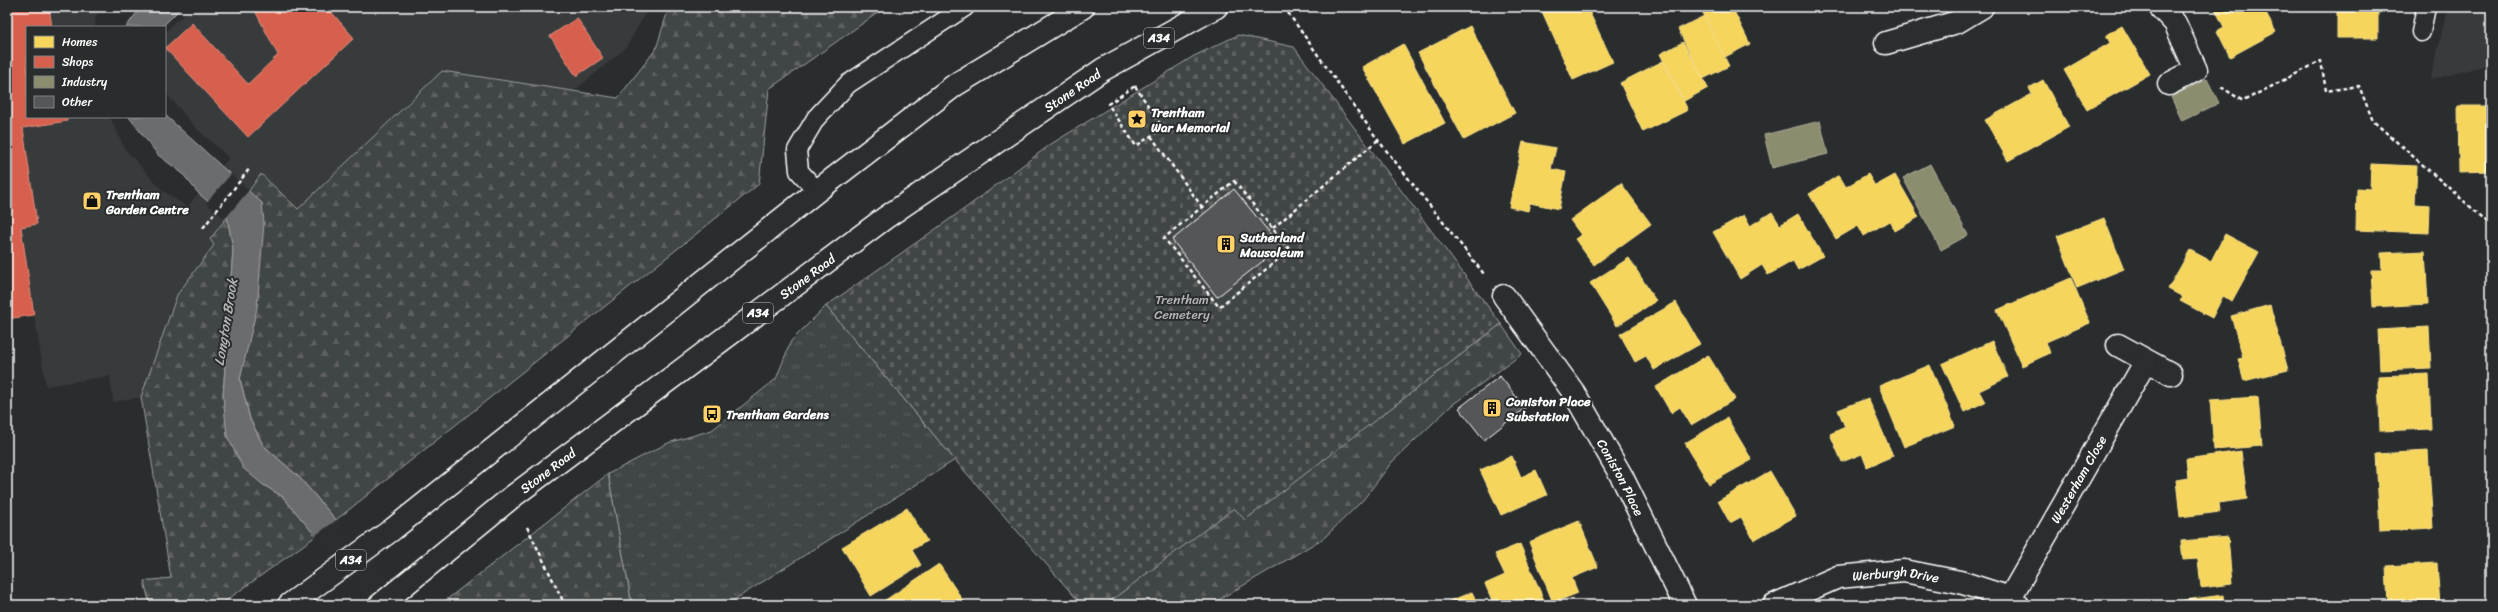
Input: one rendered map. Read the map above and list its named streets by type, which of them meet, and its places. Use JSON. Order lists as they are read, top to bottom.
{
  "streets": {
    "main road": [
      "A34",
      "Stone Road",
      "Coniston Place",
      "Westerham Close",
      "Werburgh Drive"
    ]
  },
  "crossings": [
    ["Westerham Close", "Werburgh Drive"]
  ],
  "water": ["Longton Brook"],
  "parks": ["Trentham Cemetery"],
  "places": {
    "place": ["Trentham War Memorial"],
    "shop": ["Trentham Garden Centre"],
    "building": ["Sutherland Mausoleum", "Coniston Place Substation"],
    "bus stop": ["Trentham Gardens"]
  },
  "legend": [
    "Homes",
    "Shops",
    "Industry",
    "Other"
  ]
}
